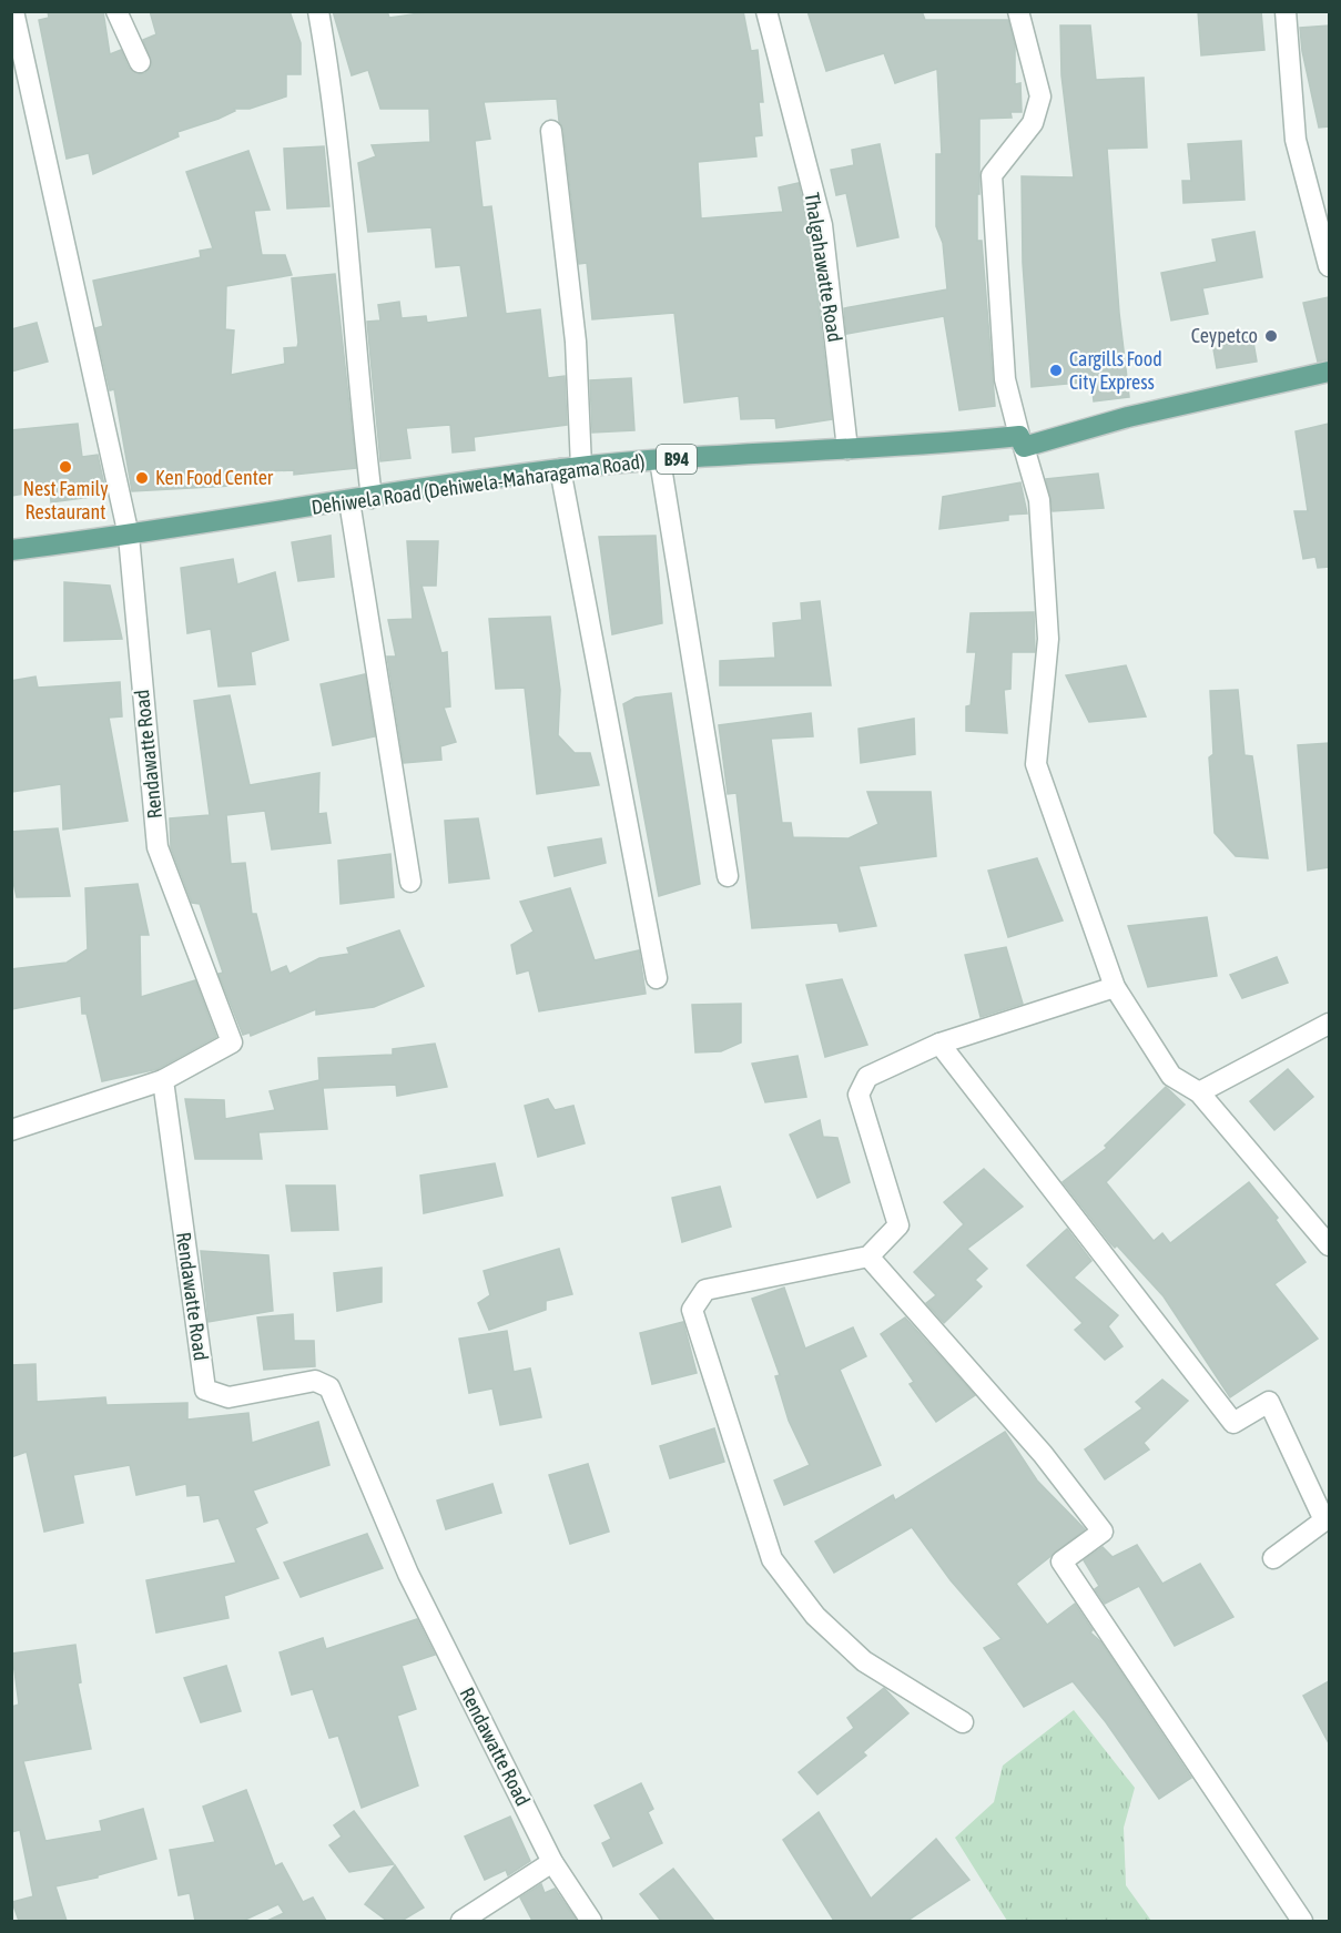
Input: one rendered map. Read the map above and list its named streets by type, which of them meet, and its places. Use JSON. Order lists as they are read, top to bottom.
{
  "streets": {
    "main road": ["B94", "Dehiwela Road (Dehiwela-Maharagama Road)"],
    "street": ["Thalgahawatte Road", "Rendawatte Road"]
  },
  "crossings": [
    ["Thalgahawatte Road", "Dehiwela Road (Dehiwela-Maharagama Road)"],
    ["Dehiwela Road (Dehiwela-Maharagama Road)", "Rendawatte Road"]
  ],
  "places": [
    "Ceypetco",
    "Cargills Food City Express",
    "Nest Family Restaurant",
    "Ken Food Center"
  ]
}
